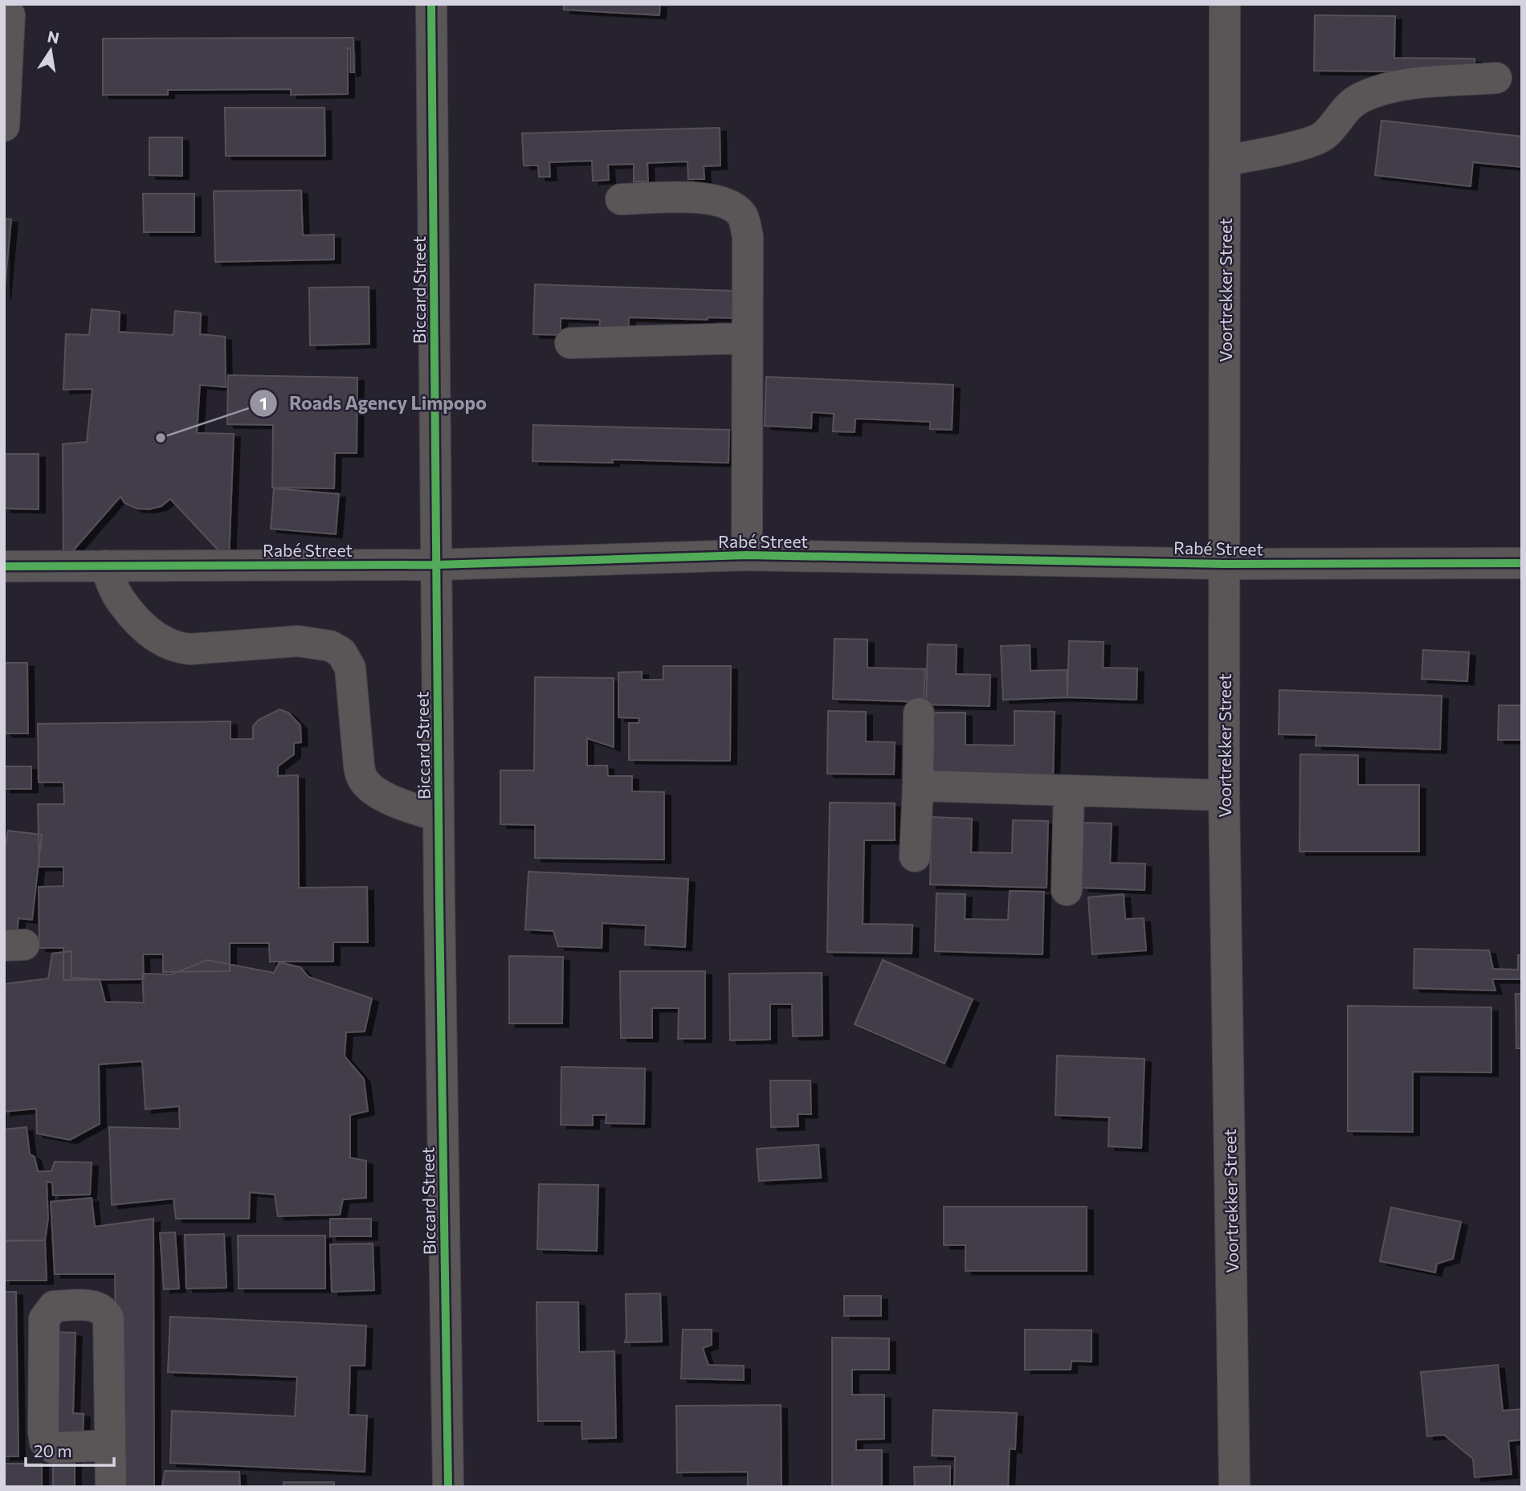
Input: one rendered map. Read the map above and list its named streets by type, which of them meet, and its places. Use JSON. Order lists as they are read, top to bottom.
{
  "streets": {
    "street": ["Biccard Street", "Voortrekker Street", "Rabé Street"]
  },
  "crossings": [
    ["Biccard Street", "Rabé Street"],
    ["Voortrekker Street", "Rabé Street"]
  ],
  "places": ["Roads Agency Limpopo"],
  "scale_bar": "20 m",
  "north": "top"
}
